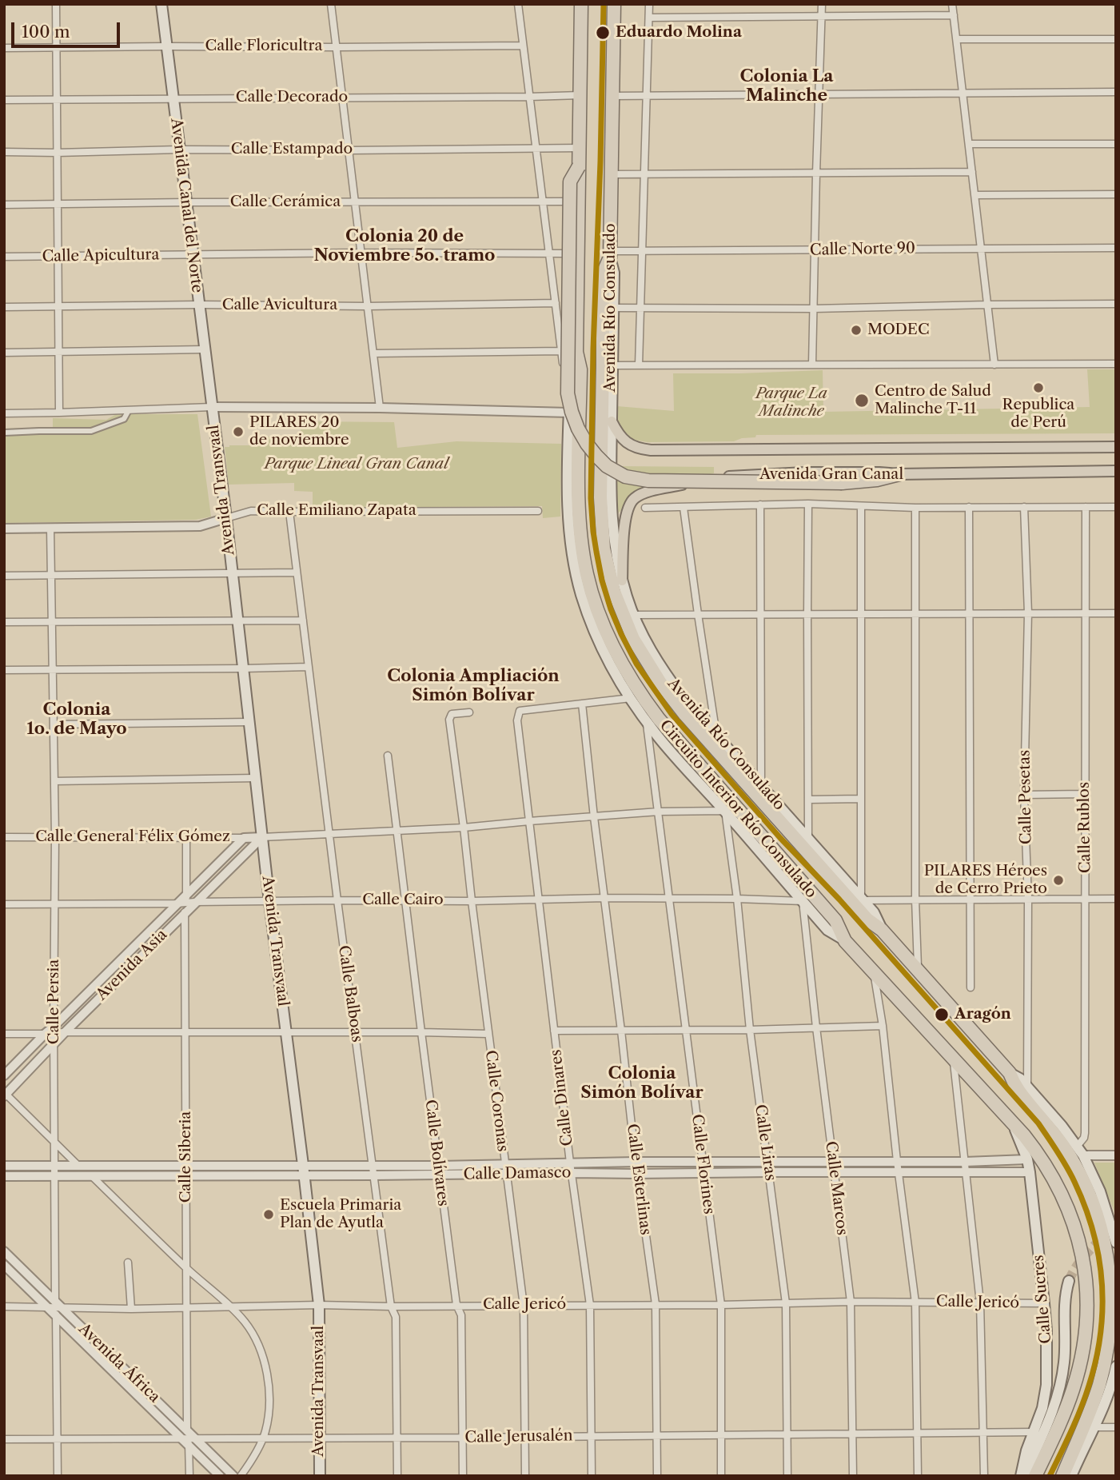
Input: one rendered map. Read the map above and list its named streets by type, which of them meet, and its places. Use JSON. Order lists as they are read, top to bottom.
{
  "streets": {
    "highway": ["Avenida Río Consulado", "Circuito Interior Río Consulado"],
    "main road": [
      "Avenida Canal del Norte",
      "Avenida Gran Canal",
      "Avenida Transvaal",
      "Calle Sucres"
    ],
    "street": [
      "Calle Floricultra",
      "Calle Decorado",
      "Calle Estampado",
      "Calle Cerámica",
      "Calle Norte 90",
      "Calle Apicultura",
      "Calle Avicultura",
      "Calle Emiliano Zapata",
      "Calle Pesetas",
      "Calle Rublos",
      "Calle General Félix Gómez",
      "Calle Cairo",
      "Avenida Asia",
      "Calle Balboas",
      "Calle Persia",
      "Calle Dinares",
      "Calle Coronas",
      "Calle Liras",
      "Calle Bolívares",
      "Calle Siberia",
      "Calle Florines",
      "Calle Damasco",
      "Calle Esterlinas",
      "Calle Marcos",
      "Calle Jericó",
      "Avenida África",
      "Calle Jerusalén"
    ]
  },
  "crossings": [
    ["Calle Floricultra", "Avenida Canal del Norte"],
    ["Calle Decorado", "Avenida Canal del Norte"],
    ["Calle Estampado", "Avenida Canal del Norte"],
    ["Calle Cerámica", "Avenida Canal del Norte"],
    ["Avenida Canal del Norte", "Calle Apicultura"],
    ["Avenida Canal del Norte", "Calle Avicultura"],
    ["Avenida Canal del Norte", "Avenida Transvaal"],
    ["Calle Norte 90", "Avenida Río Consulado"],
    ["Calle Norte 90", "Circuito Interior Río Consulado"],
    ["Avenida Río Consulado", "Avenida Gran Canal"],
    ["Avenida Río Consulado", "Calle Pesetas"],
    ["Avenida Río Consulado", "Circuito Interior Río Consulado"],
    ["Avenida Río Consulado", "Calle Rublos"],
    ["Avenida Transvaal", "Calle Emiliano Zapata"],
    ["Avenida Transvaal", "Calle General Félix Gómez"],
    ["Avenida Transvaal", "Calle Cairo"],
    ["Avenida Transvaal", "Avenida Asia"],
    ["Avenida Transvaal", "Calle Damasco"],
    ["Avenida Transvaal", "Calle Jericó"],
    ["Avenida Transvaal", "Calle Jerusalén"],
    ["Calle Emiliano Zapata", "Calle Balboas"],
    ["Calle Emiliano Zapata", "Calle Persia"],
    ["Calle General Félix Gómez", "Avenida Asia"],
    ["Calle General Félix Gómez", "Calle Persia"],
    ["Calle Cairo", "Avenida Asia"],
    ["Calle Cairo", "Calle Balboas"],
    ["Calle Cairo", "Calle Persia"],
    ["Calle Cairo", "Calle Dinares"],
    ["Calle Cairo", "Calle Coronas"],
    ["Calle Cairo", "Calle Liras"],
    ["Calle Cairo", "Calle Bolívares"],
    ["Calle Cairo", "Calle Florines"],
    ["Calle Cairo", "Calle Esterlinas"],
    ["Calle Cairo", "Calle Marcos"],
    ["Avenida Asia", "Calle Persia"],
    ["Avenida Asia", "Calle Siberia"],
    ["Calle Balboas", "Calle Damasco"],
    ["Calle Balboas", "Calle Jericó"],
    ["Calle Balboas", "Calle Jerusalén"],
    ["Calle Persia", "Calle Damasco"],
    ["Calle Persia", "Calle Jericó"],
    ["Calle Persia", "Avenida África"],
    ["Calle Persia", "Calle Jerusalén"],
    ["Calle Dinares", "Calle Damasco"],
    ["Calle Dinares", "Calle Esterlinas"],
    ["Calle Dinares", "Calle Jericó"],
    ["Calle Dinares", "Calle Jerusalén"],
    ["Calle Coronas", "Calle Damasco"],
    ["Calle Coronas", "Calle Jericó"],
    ["Calle Coronas", "Calle Jerusalén"],
    ["Calle Liras", "Calle Damasco"],
    ["Calle Liras", "Calle Jericó"],
    ["Calle Liras", "Calle Jerusalén"],
    ["Calle Bolívares", "Calle Damasco"],
    ["Calle Bolívares", "Calle Jericó"],
    ["Calle Bolívares", "Calle Jerusalén"],
    ["Calle Siberia", "Calle Damasco"],
    ["Calle Siberia", "Calle Jericó"],
    ["Calle Siberia", "Avenida África"],
    ["Calle Siberia", "Calle Jerusalén"],
    ["Calle Florines", "Calle Damasco"],
    ["Calle Florines", "Calle Jericó"],
    ["Calle Florines", "Calle Jerusalén"],
    ["Calle Damasco", "Calle Esterlinas"],
    ["Calle Damasco", "Calle Marcos"],
    ["Calle Damasco", "Calle Sucres"],
    ["Calle Esterlinas", "Calle Jericó"],
    ["Calle Esterlinas", "Calle Jerusalén"],
    ["Calle Marcos", "Calle Jericó"],
    ["Calle Marcos", "Calle Jerusalén"],
    ["Calle Sucres", "Calle Jericó"],
    ["Calle Sucres", "Calle Jerusalén"],
    ["Calle Jericó", "Avenida África"],
    ["Avenida África", "Calle Jerusalén"]
  ],
  "districts": [
    "Colonia La Malinche",
    "Colonia 20 de Noviembre 5o. tramo",
    "Colonia Ampliación Simón Bolívar",
    "Colonia 1o. de Mayo",
    "Colonia Simón Bolívar"
  ],
  "parks": ["Parque La Malinche", "Parque Lineal Gran Canal"],
  "places": [
    "Eduardo Molina",
    "MODEC",
    "Republica de Perú",
    "Centro de Salud Malinche T-11",
    "PILARES 20 de noviembre",
    "PILARES Héroes de Cerro Prieto",
    "Aragón",
    "Escuela Primaria Plan de Ayutla"
  ],
  "scale_bar": "100 m"
}
